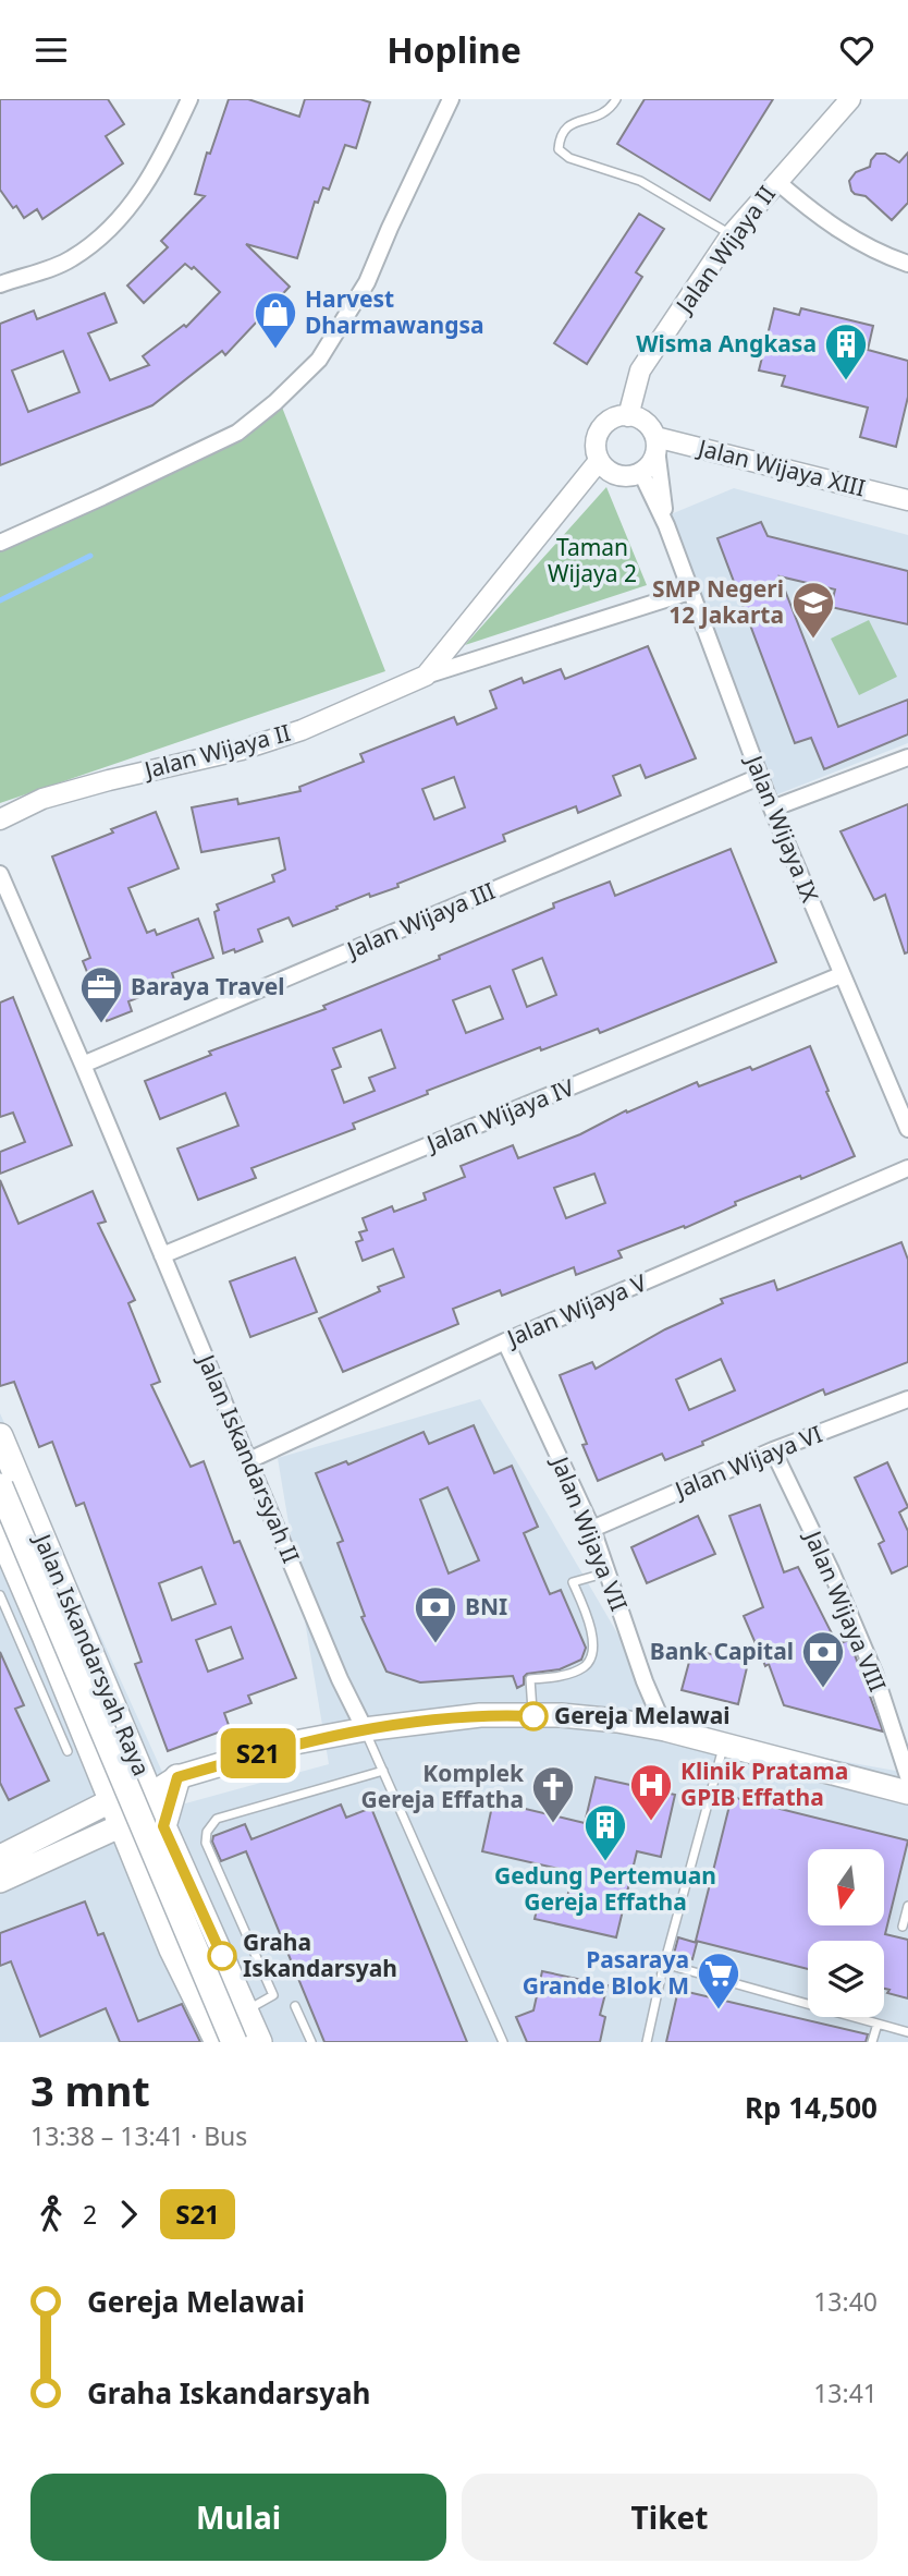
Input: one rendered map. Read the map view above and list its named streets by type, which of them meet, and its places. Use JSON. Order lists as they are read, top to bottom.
{
  "streets": {
    "main road": ["Jalan Iskandarsyah Raya"],
    "street": [
      "Jalan Wijaya II",
      "Jalan Wijaya XIII",
      "Jalan Wijaya IX",
      "Jalan Wijaya III",
      "Jalan Wijaya IV",
      "Jalan Wijaya V",
      "Jalan Iskandarsyah II",
      "Jalan Wijaya VI",
      "Jalan Wijaya VII",
      "Jalan Wijaya VIII"
    ]
  },
  "crossings": [
    ["Jalan Wijaya II", "Jalan Wijaya XIII"],
    ["Jalan Wijaya II", "Jalan Wijaya IX"],
    ["Jalan Wijaya XIII", "Jalan Wijaya IX"],
    ["Jalan Wijaya IX", "Jalan Wijaya III"],
    ["Jalan Wijaya IX", "Jalan Wijaya IV"],
    ["Jalan Wijaya III", "Jalan Iskandarsyah II"],
    ["Jalan Wijaya IV", "Jalan Iskandarsyah II"],
    ["Jalan Wijaya V", "Jalan Iskandarsyah II"],
    ["Jalan Wijaya V", "Jalan Wijaya VII"],
    ["Jalan Wijaya VI", "Jalan Wijaya VII"],
    ["Jalan Wijaya VI", "Jalan Wijaya VIII"]
  ],
  "parks": ["Taman Wijaya 2"],
  "places": {
    "shop": ["Harvest Dharmawangsa"],
    "building": ["Wisma Angkasa", "Gedung Pertemuan Gereja Effatha"],
    "school or university": ["SMP Negeri 12 Jakarta"],
    "office": ["Baraya Travel"],
    "bank": ["BNI", "Bank Capital"],
    "other": ["Gereja Melawai", "Graha Iskandarsyah"],
    "hospital": ["Klinik Pratama GPIB Effatha"],
    "church": ["Komplek Gereja Effatha"],
    "supermarket": ["Pasaraya Grande Blok M"]
  },
  "lines": ["bus line S21"],
  "north": "bottom",
  "page": {
    "header": "Hopline",
    "on_map": "S21",
    "heading": ["3 mnt", "13:38 – 13:41 · Bus", "Rp 14,500"],
    "legs": ["2", "S21"],
    "list": [
      {
        "name": "Gereja Melawai",
        "value": "13:40"
      },
      {
        "name": "Graha Iskandarsyah",
        "value": "13:41"
      }
    ],
    "buttons": ["Mulai", "Tiket"]
  }
}
